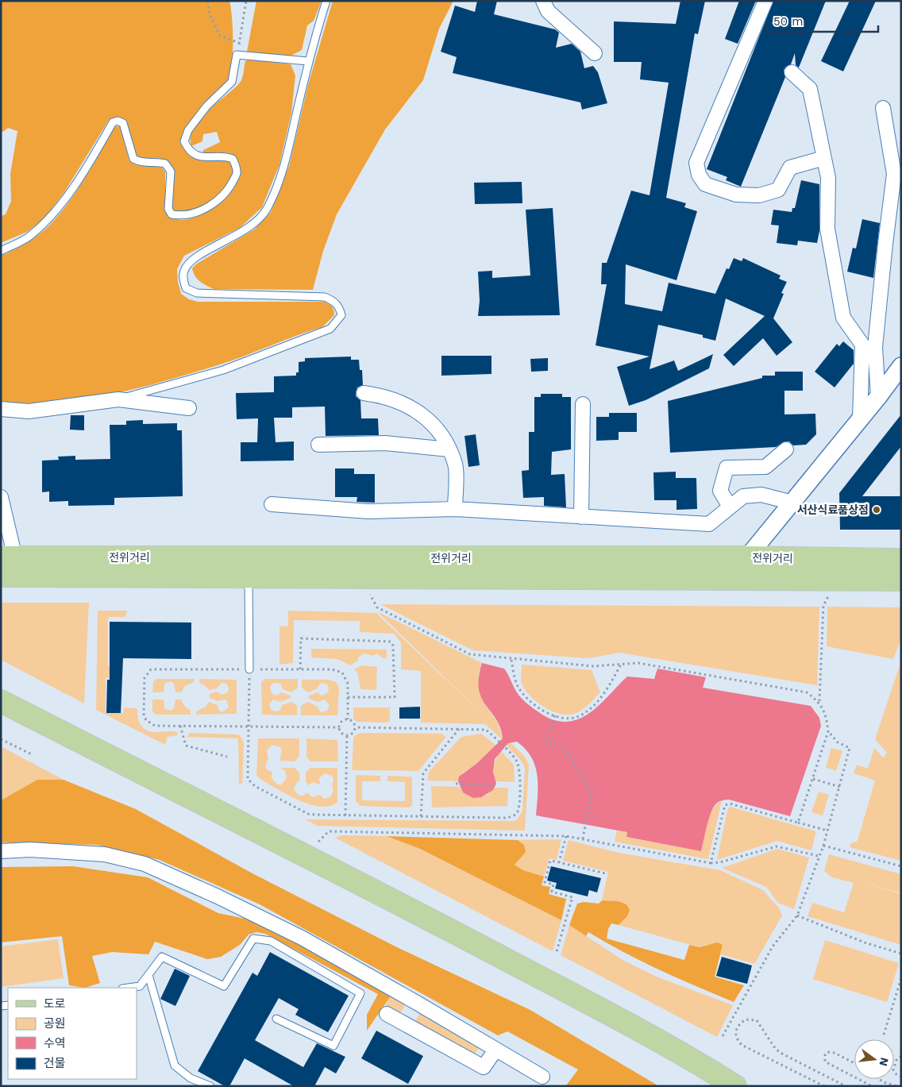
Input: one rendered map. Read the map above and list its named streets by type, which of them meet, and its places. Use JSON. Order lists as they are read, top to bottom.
{
  "streets": {
    "main road": ["전위거리"]
  },
  "places": ["서산식료품상점"],
  "legend": [
    "도로",
    "공원",
    "수역",
    "건물"
  ],
  "scale_bar": "50 m",
  "north": "right"
}
